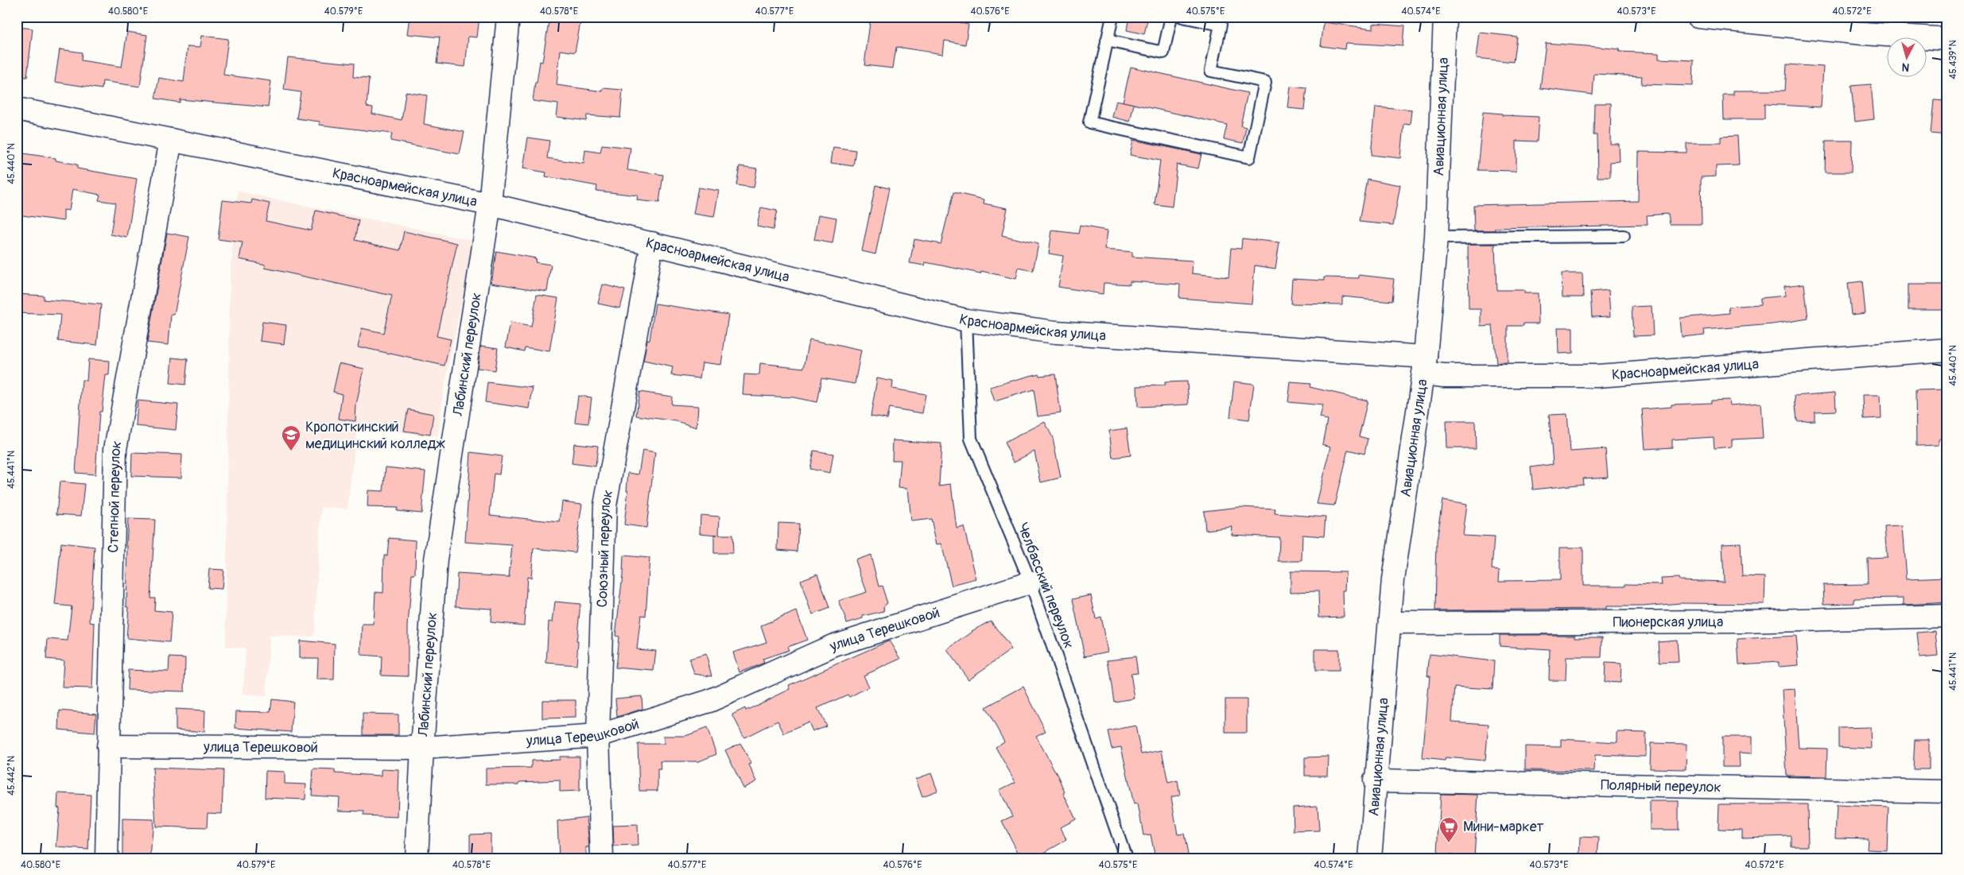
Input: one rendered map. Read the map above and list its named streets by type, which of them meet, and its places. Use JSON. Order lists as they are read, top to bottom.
{
  "streets": {
    "street": [
      "Авиационная улица",
      "Красноармейская улица",
      "Лабинский переулок",
      "Степной переулок",
      "Союзный переулок",
      "Пионерская улица",
      "улица Терешковой",
      "Полярный переулок"
    ],
    "lane": ["Челбасский переулок"]
  },
  "crossings": [
    ["Авиационная улица", "Красноармейская улица"],
    ["Авиационная улица", "Пионерская улица"],
    ["Авиационная улица", "Полярный переулок"],
    ["Красноармейская улица", "Лабинский переулок"],
    ["Красноармейская улица", "Степной переулок"],
    ["Красноармейская улица", "Союзный переулок"],
    ["Красноармейская улица", "Челбасский переулок"],
    ["Лабинский переулок", "улица Терешковой"],
    ["Степной переулок", "улица Терешковой"],
    ["Союзный переулок", "улица Терешковой"],
    ["Челбасский переулок", "улица Терешковой"]
  ],
  "places": {
    "school or university": ["Кропоткинский медицинский колледж"],
    "supermarket": ["Мини-маркет"]
  },
  "north": "bottom",
  "coordinates": [
    "40.580°E",
    "40.579°E",
    "40.578°E",
    "40.577°E",
    "40.576°E",
    "40.575°E",
    "40.574°E",
    "40.573°E",
    "40.572°E",
    "45.439°N",
    "45.440°N",
    "45.441°N",
    "45.442°N"
  ]
}
